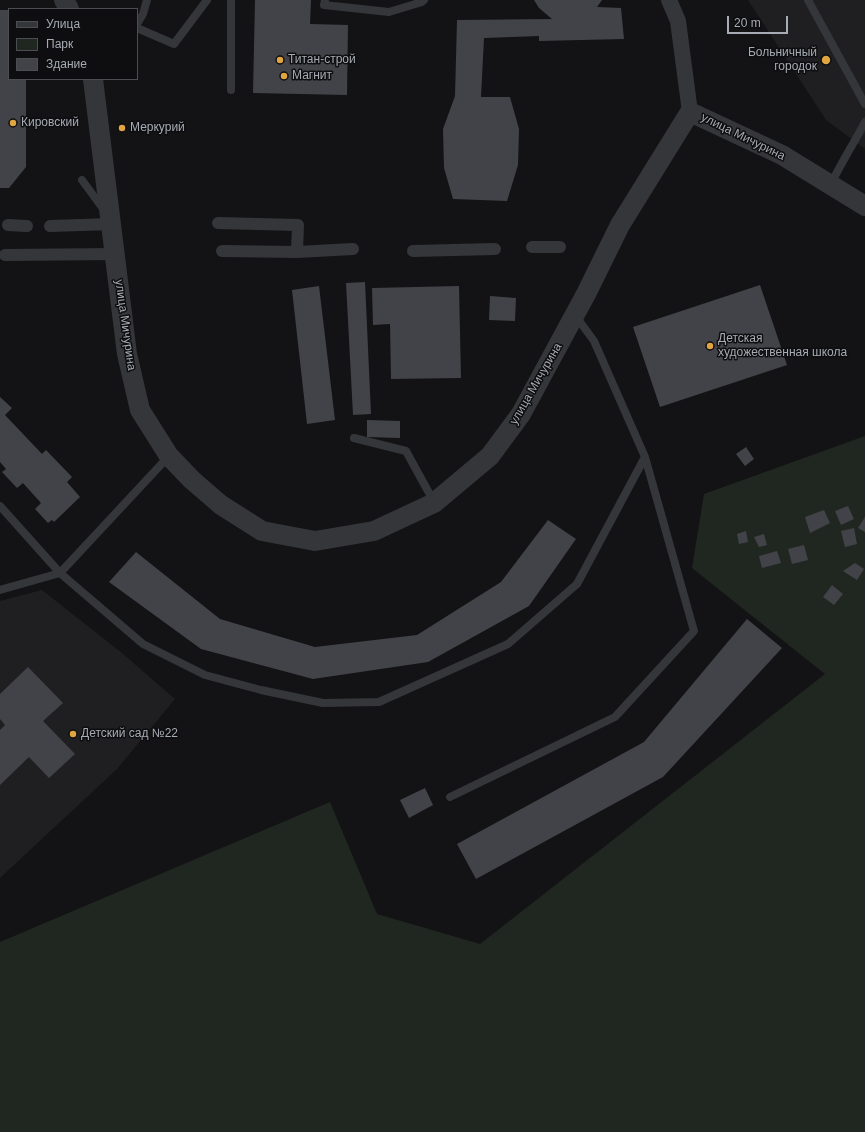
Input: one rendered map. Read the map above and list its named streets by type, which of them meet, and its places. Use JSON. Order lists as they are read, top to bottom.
{
  "streets": {
    "street": ["улица Мичурина"]
  },
  "places": [
    "Титан-строй",
    "Больничный городок",
    "Магнит",
    "Кировский",
    "Меркурий",
    "Детская художественная школа",
    "Детский сад №22"
  ],
  "legend": ["Улица", "Парк", "Здание"],
  "scale_bar": "20 m"
}
